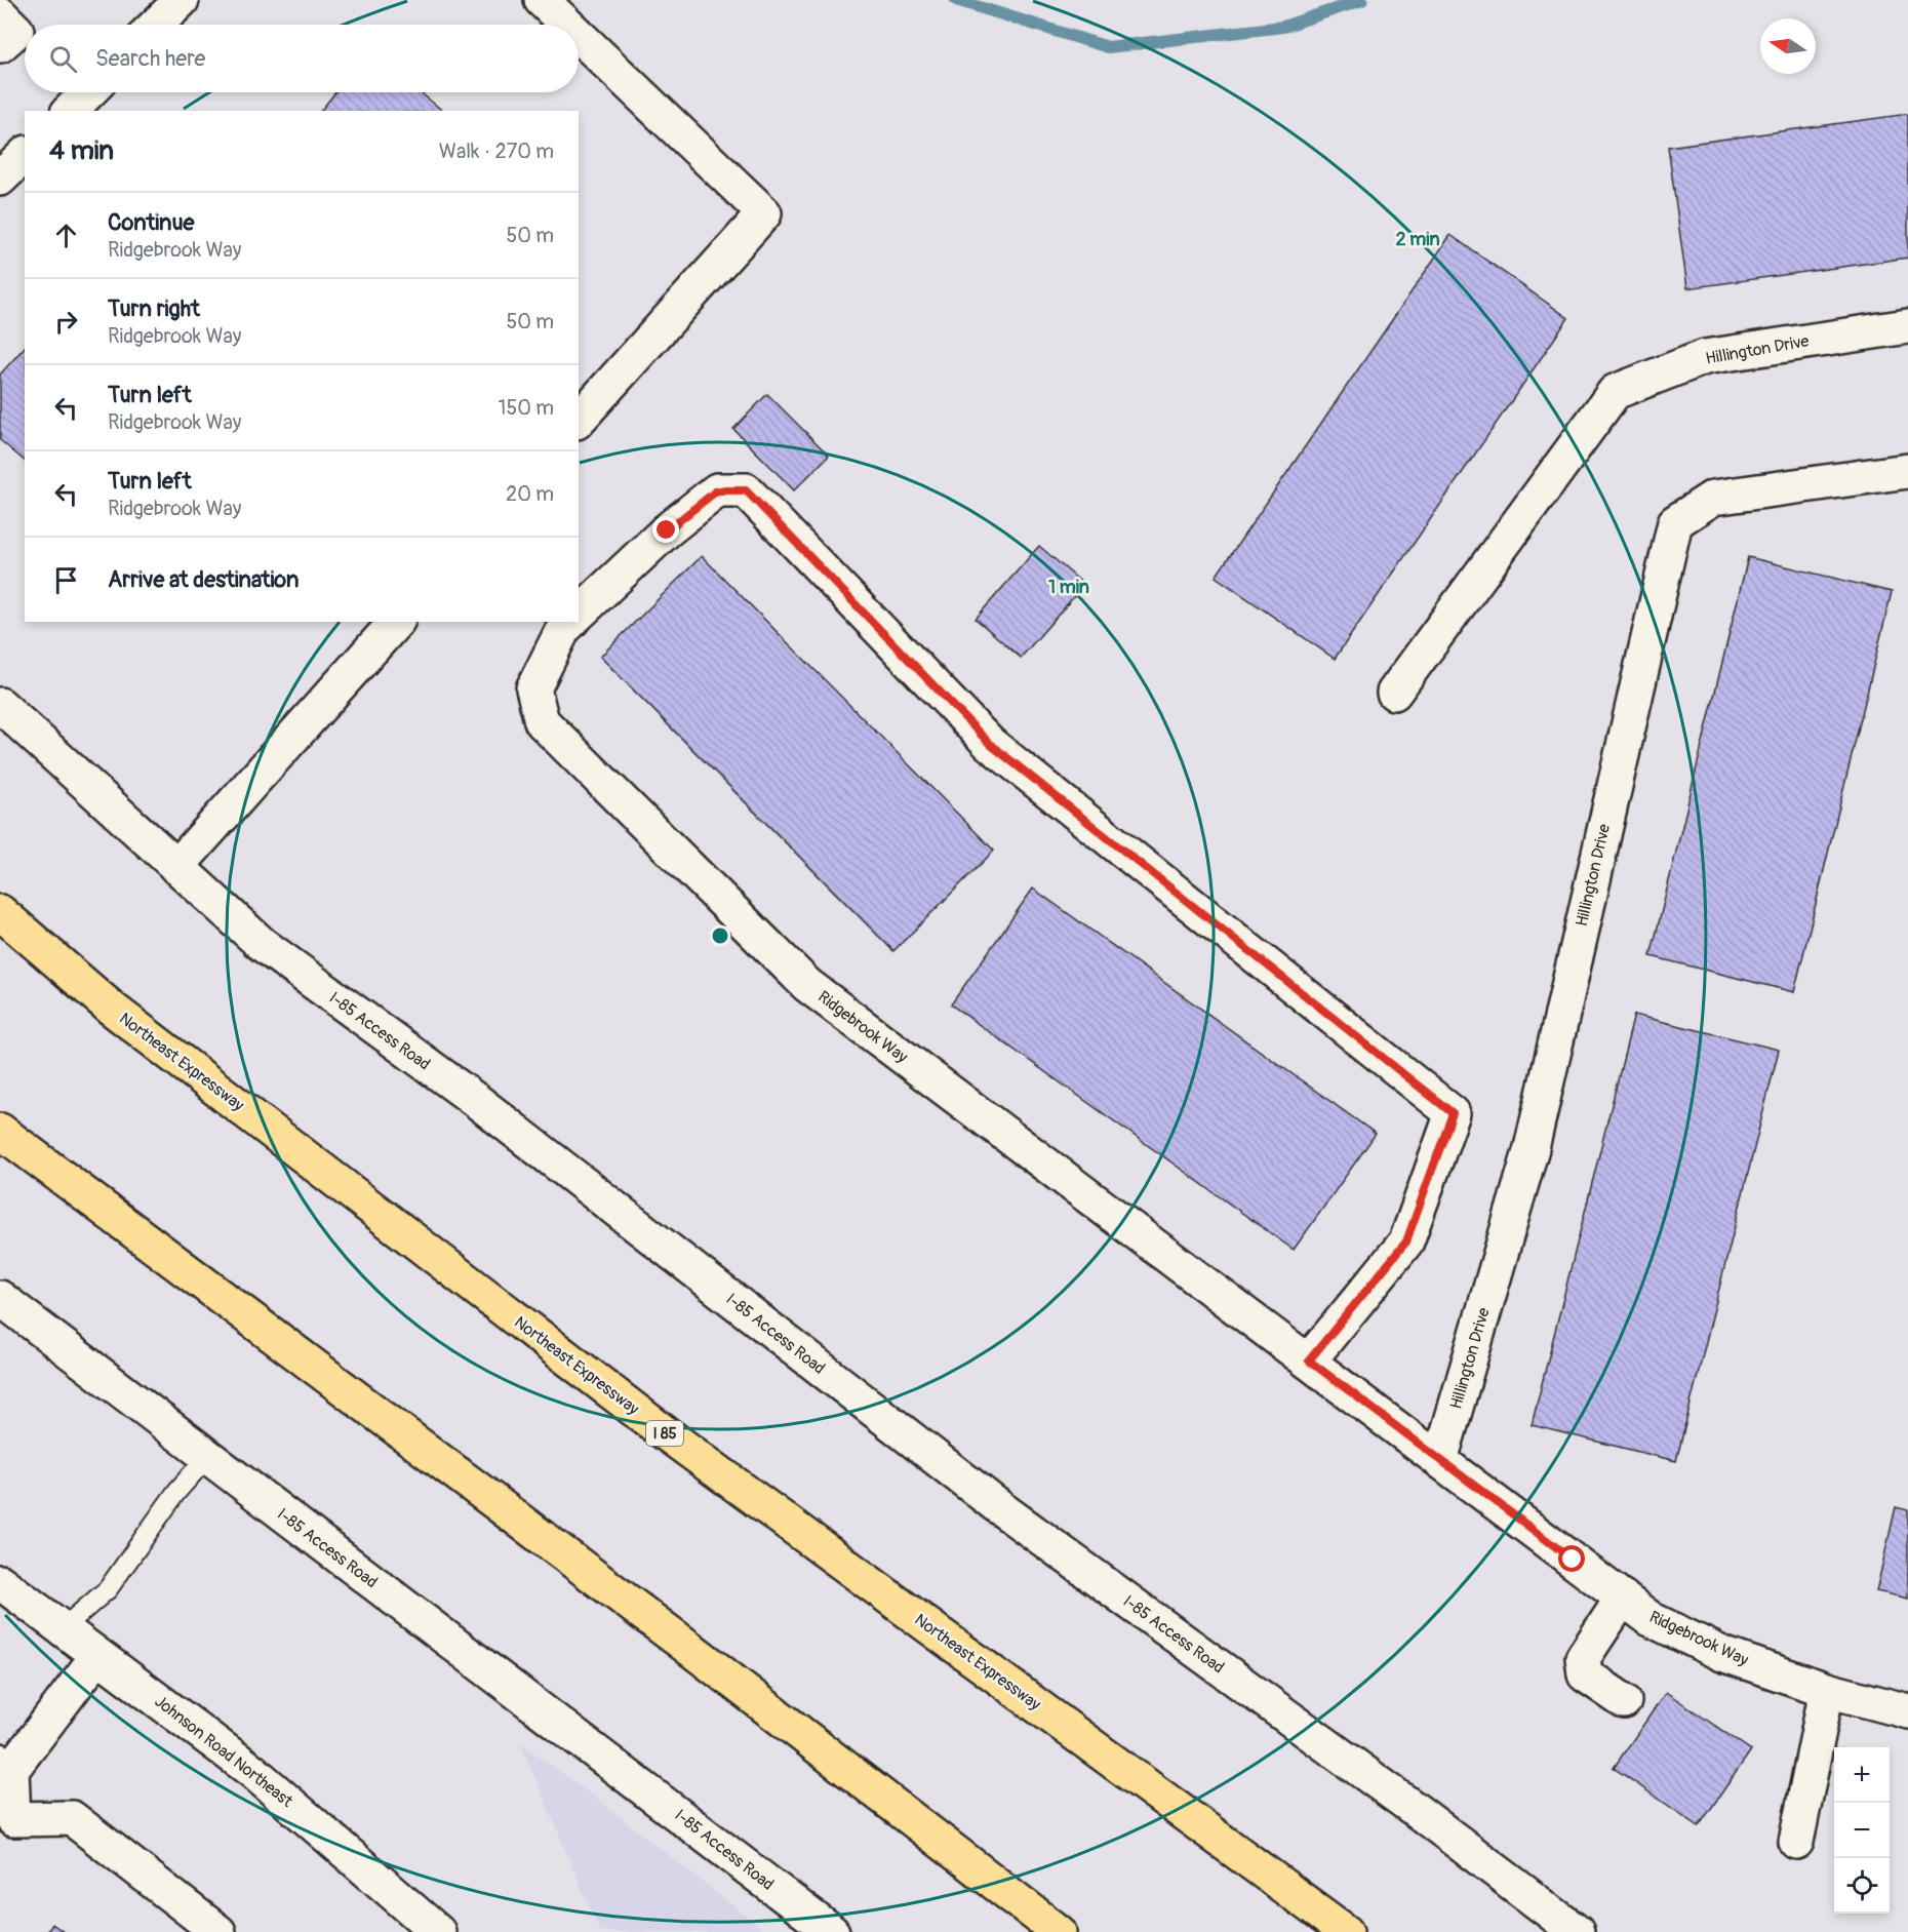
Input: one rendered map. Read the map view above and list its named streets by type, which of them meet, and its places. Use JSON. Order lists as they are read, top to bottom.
{
  "streets": {
    "highway": ["Northeast Expressway", "I 85"],
    "street": [
      "Hillington Drive",
      "Ridgebrook Way",
      "I-85 Access Road",
      "Johnson Road Northeast"
    ]
  },
  "crossings": [
    ["Hillington Drive", "Ridgebrook Way"]
  ],
  "north": "left",
  "page": {
    "search": "Search here",
    "heading": ["4 min", "Walk · 270 m"],
    "list": [
      ["Continue", "Ridgebrook Way", "50 m"],
      ["Turn right", "Ridgebrook Way", "50 m"],
      ["Turn left", "Ridgebrook Way", "150 m"],
      ["Turn left", "Ridgebrook Way", "20 m"],
      "Arrive at destination"
    ],
    "map_buttons": ["+", "−"]
  },
  "rings": ["2 min", "1 min"]
}
